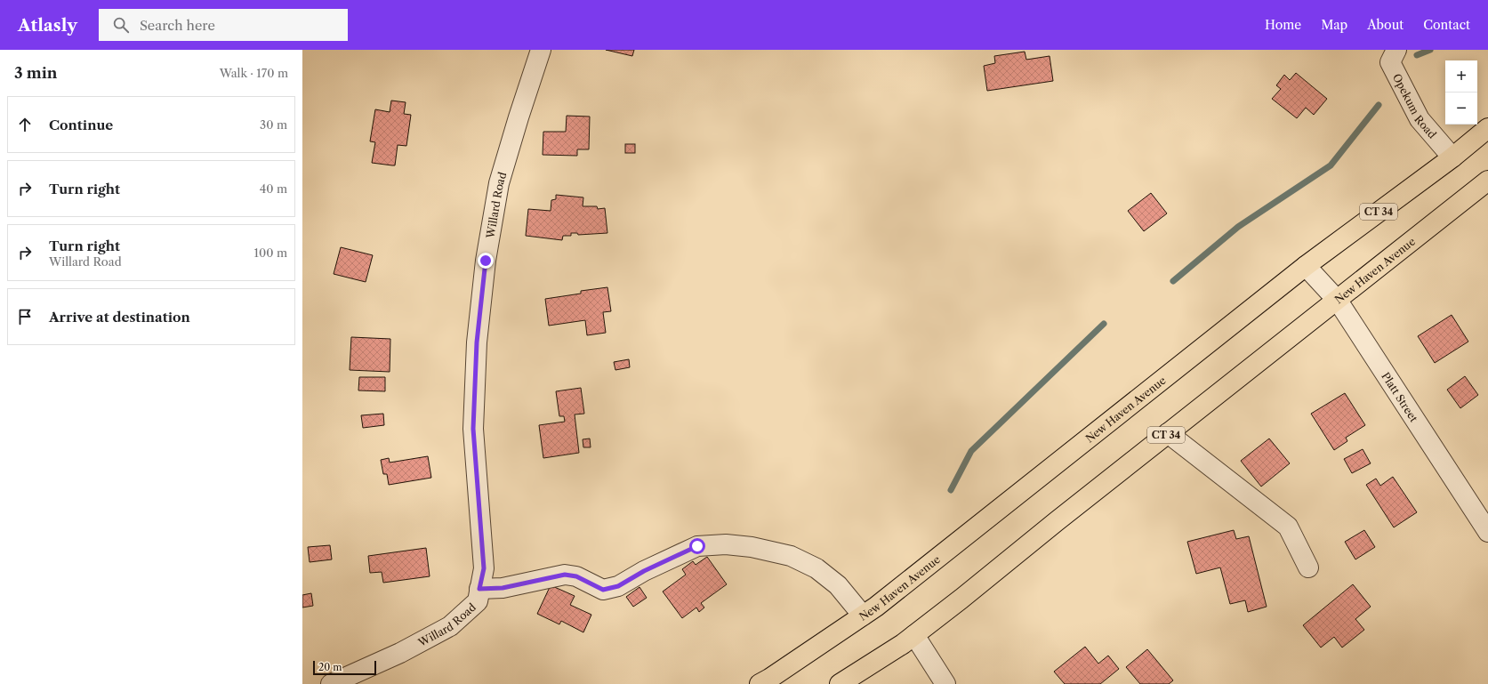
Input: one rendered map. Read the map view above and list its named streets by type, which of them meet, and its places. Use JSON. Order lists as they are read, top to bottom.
{
  "streets": {
    "highway": ["CT 34", "New Haven Avenue"],
    "street": ["Opekum Road", "Willard Road", "Platt Street"]
  },
  "crossings": [
    ["Opekum Road", "New Haven Avenue"],
    ["New Haven Avenue", "Platt Street"]
  ],
  "scale_bar": "20 m",
  "page": {
    "header": "Atlasly",
    "search": "Search here",
    "nav": [
      "Home",
      "Map",
      "About",
      "Contact"
    ],
    "heading": ["3 min", "Walk · 170 m"],
    "map_buttons": ["+", "−"],
    "list": [
      ["Continue", "30 m"],
      ["Turn right", "40 m"],
      ["Turn right", "Willard Road", "100 m"],
      "Arrive at destination"
    ],
    "scale": "20 m"
  }
}
